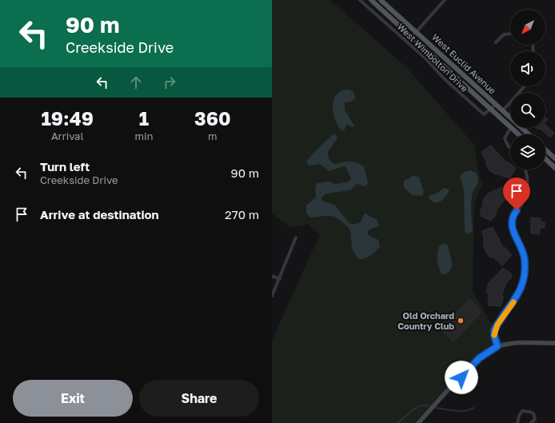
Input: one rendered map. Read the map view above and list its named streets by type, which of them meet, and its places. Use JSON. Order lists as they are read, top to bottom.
{
  "streets": {
    "main road": ["West Euclid Avenue"],
    "street": ["West Wimbolton Drive"]
  },
  "crossings": [
    ["West Wimbolton Drive", "West Euclid Avenue"]
  ],
  "places": ["Old Orchard Country Club"],
  "north": "bottom left",
  "page": {
    "turn": ["90 m", "Creekside Drive"],
    "eta": [
      "19:49",
      "Arrival",
      "1",
      "min",
      "360",
      "m"
    ],
    "list": [
      {
        "name": "Turn left",
        "note": "Creekside Drive",
        "value": "90 m"
      },
      {
        "name": "Arrive at destination",
        "value": "270 m"
      }
    ],
    "buttons": ["Exit", "Share"]
  }
}
